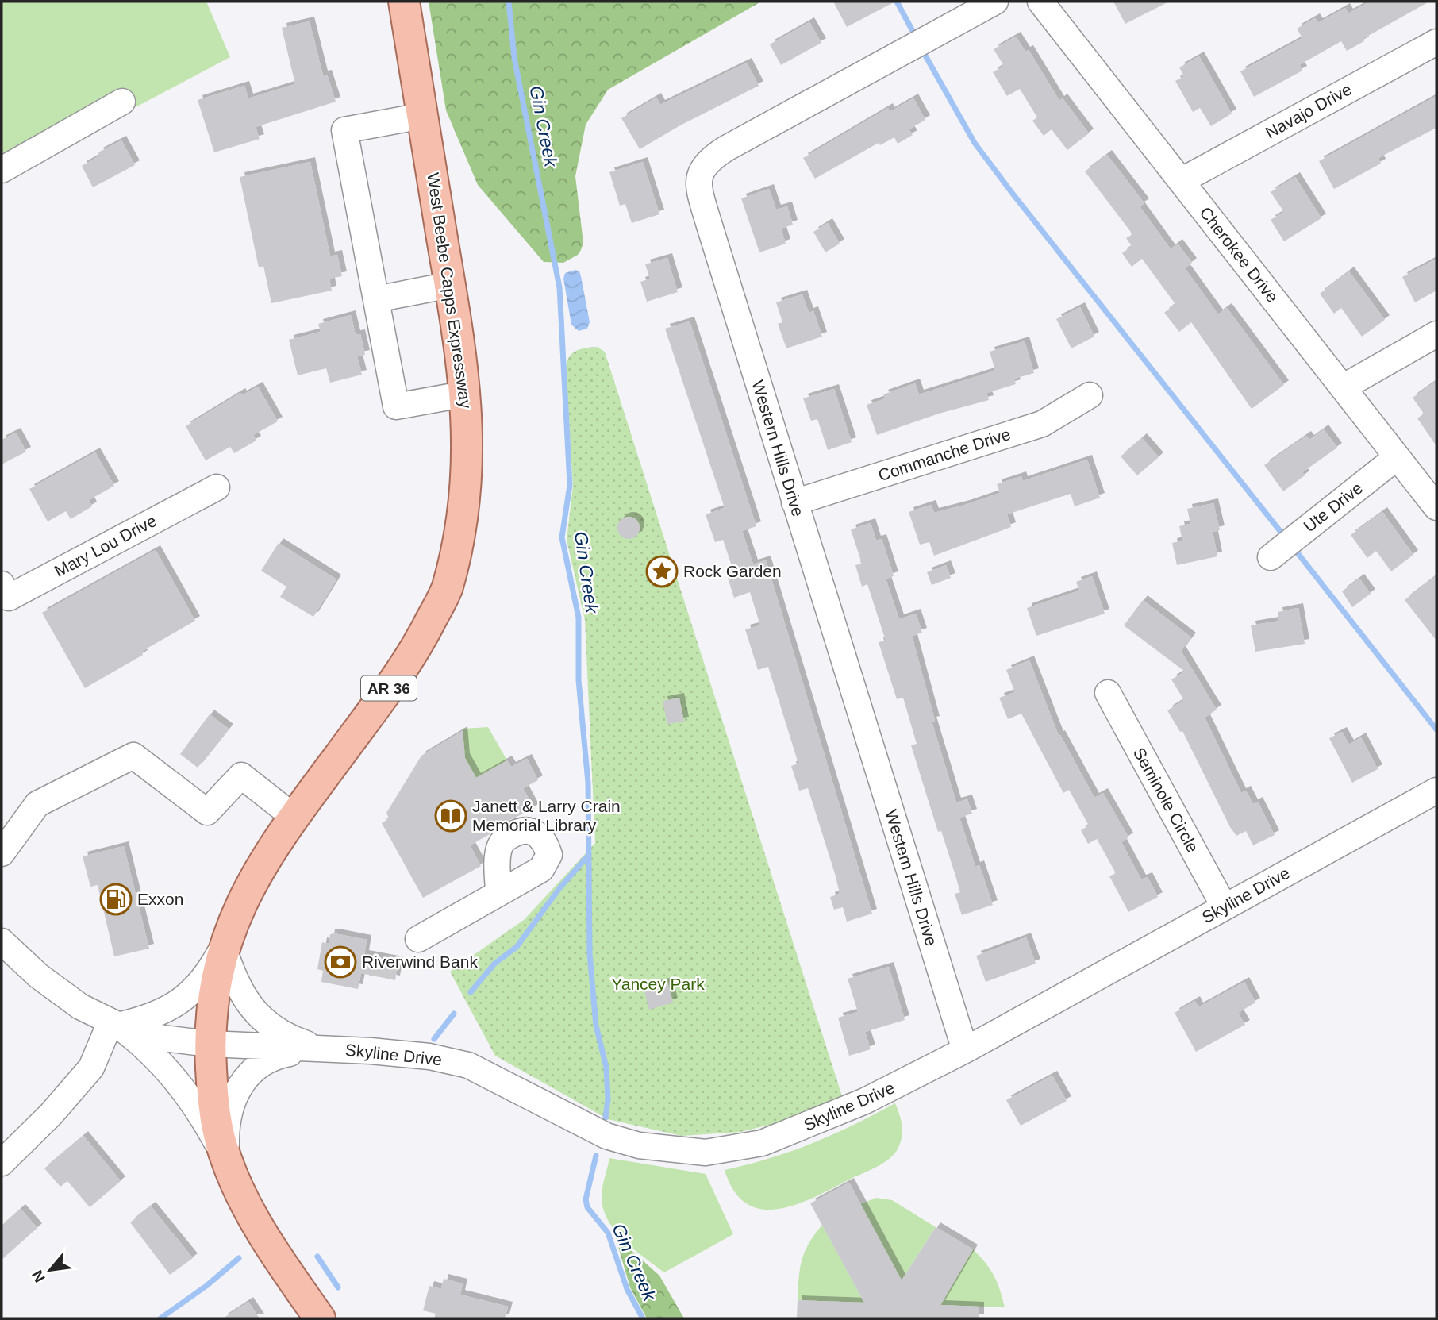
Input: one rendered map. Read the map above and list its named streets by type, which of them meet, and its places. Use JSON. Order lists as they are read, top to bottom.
{
  "streets": {
    "main road": ["West Beebe Capps Expressway", "AR 36"],
    "street": [
      "Navajo Drive",
      "Cherokee Drive",
      "Western Hills Drive",
      "Commanche Drive",
      "Ute Drive",
      "Mary Lou Drive",
      "Seminole Circle",
      "Skyline Drive"
    ]
  },
  "crossings": [
    ["Navajo Drive", "Cherokee Drive"],
    ["Cherokee Drive", "Ute Drive"],
    ["West Beebe Capps Expressway", "Skyline Drive"],
    ["Western Hills Drive", "Commanche Drive"],
    ["Western Hills Drive", "Skyline Drive"],
    ["Seminole Circle", "Skyline Drive"]
  ],
  "water": ["Gin Creek"],
  "parks": ["Yancey Park"],
  "places": {
    "place": ["Rock Garden"],
    "library": ["Janett & Larry Crain Memorial Library"],
    "fuel station": ["Exxon"],
    "bank": ["Riverwind Bank"]
  },
  "north": "bottom left"
}
